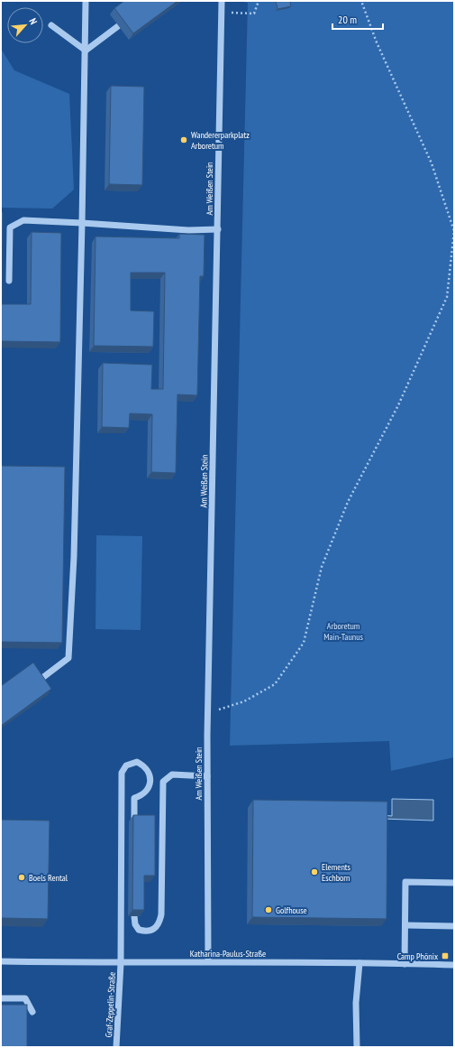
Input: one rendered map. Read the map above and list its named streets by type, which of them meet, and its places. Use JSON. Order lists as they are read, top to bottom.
{
  "streets": {
    "street": ["Am Weißen Stein", "Katharina-Paulus-Straße", "Graf-Zeppelin-Straße"]
  },
  "crossings": [
    ["Am Weißen Stein", "Katharina-Paulus-Straße"],
    ["Katharina-Paulus-Straße", "Graf-Zeppelin-Straße"]
  ],
  "parks": ["Arboretum Main-Taunus"],
  "places": {
    "other": [
      "Wandererparkplatz Arboretum",
      "Elements Eschborn",
      "Boels Rental",
      "Golfhouse"
    ],
    "transit": ["Camp Phönix"]
  },
  "scale_bar": "20 m",
  "north": "top right"
}
